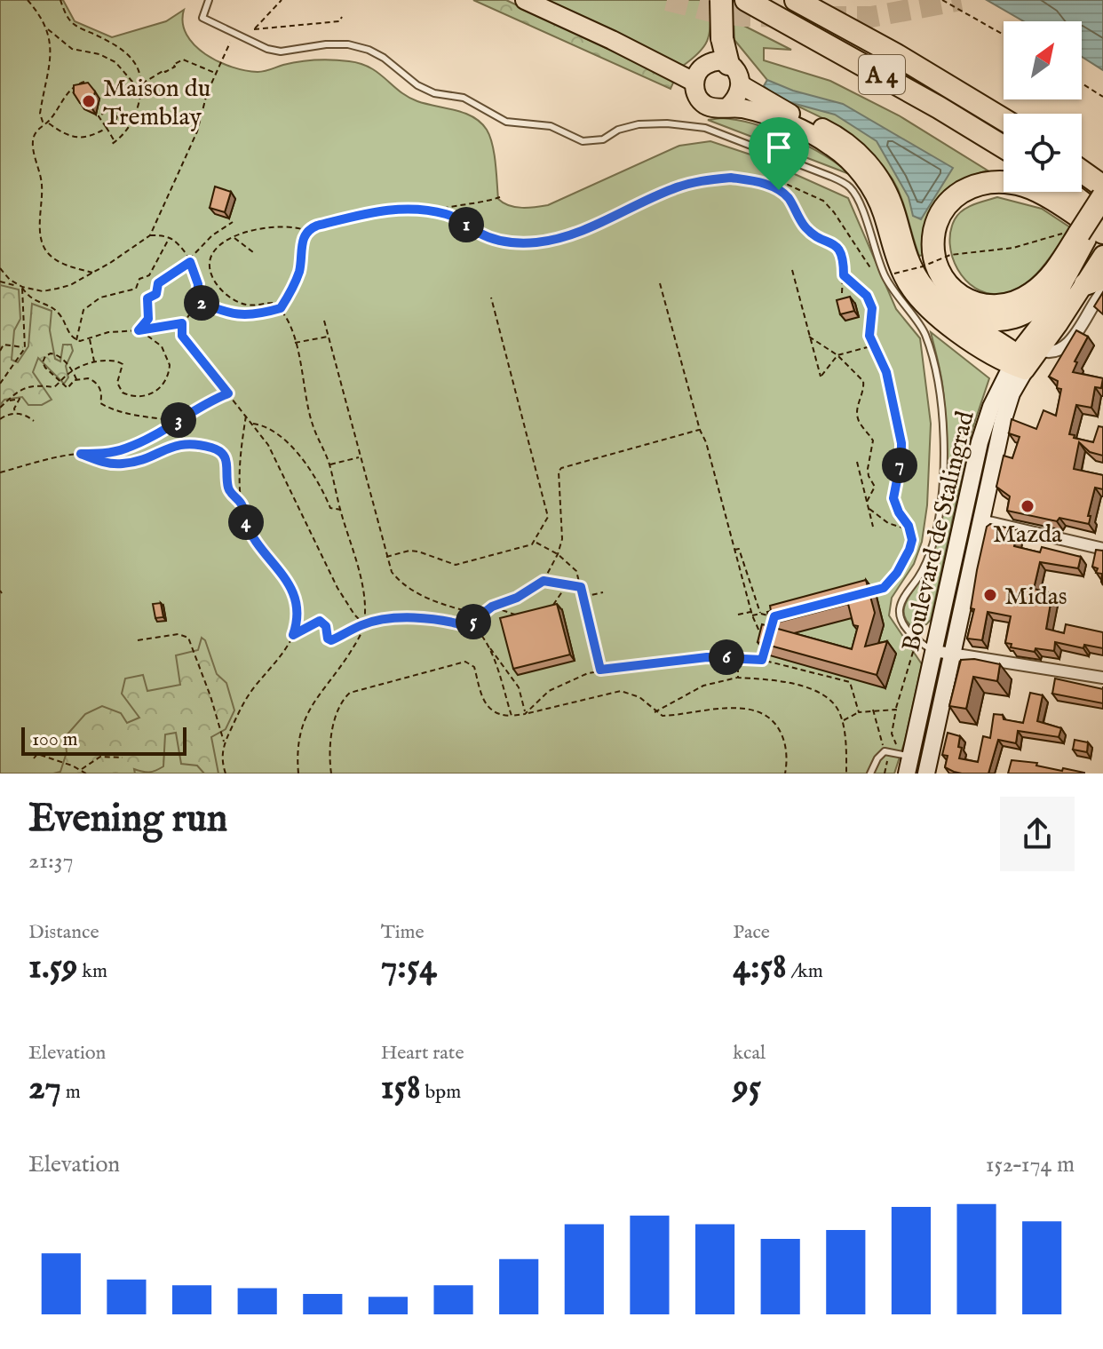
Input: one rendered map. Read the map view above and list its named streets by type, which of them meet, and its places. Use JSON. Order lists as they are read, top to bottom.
{
  "streets": {
    "highway": ["A 4"],
    "main road": ["Boulevard de Stalingrad"]
  },
  "places": ["Maison du Tremblay", "Mazda", "Midas"],
  "scale_bar": "100 m",
  "north": "top right",
  "page": {
    "pins": [
      "1",
      "2",
      "3",
      "7",
      "4",
      "5",
      "6"
    ],
    "scale": "100 m",
    "heading": ["Evening run", "21:37"],
    "stats": [
      ["Distance", "1.59 km"],
      ["Time", "7:54"],
      ["Pace", "4:58 /km"],
      ["Elevation", "27 m"],
      ["Heart rate", "158 bpm"],
      ["kcal", "95"]
    ],
    "chart": ["Elevation", "152–174 m"]
  }
}
